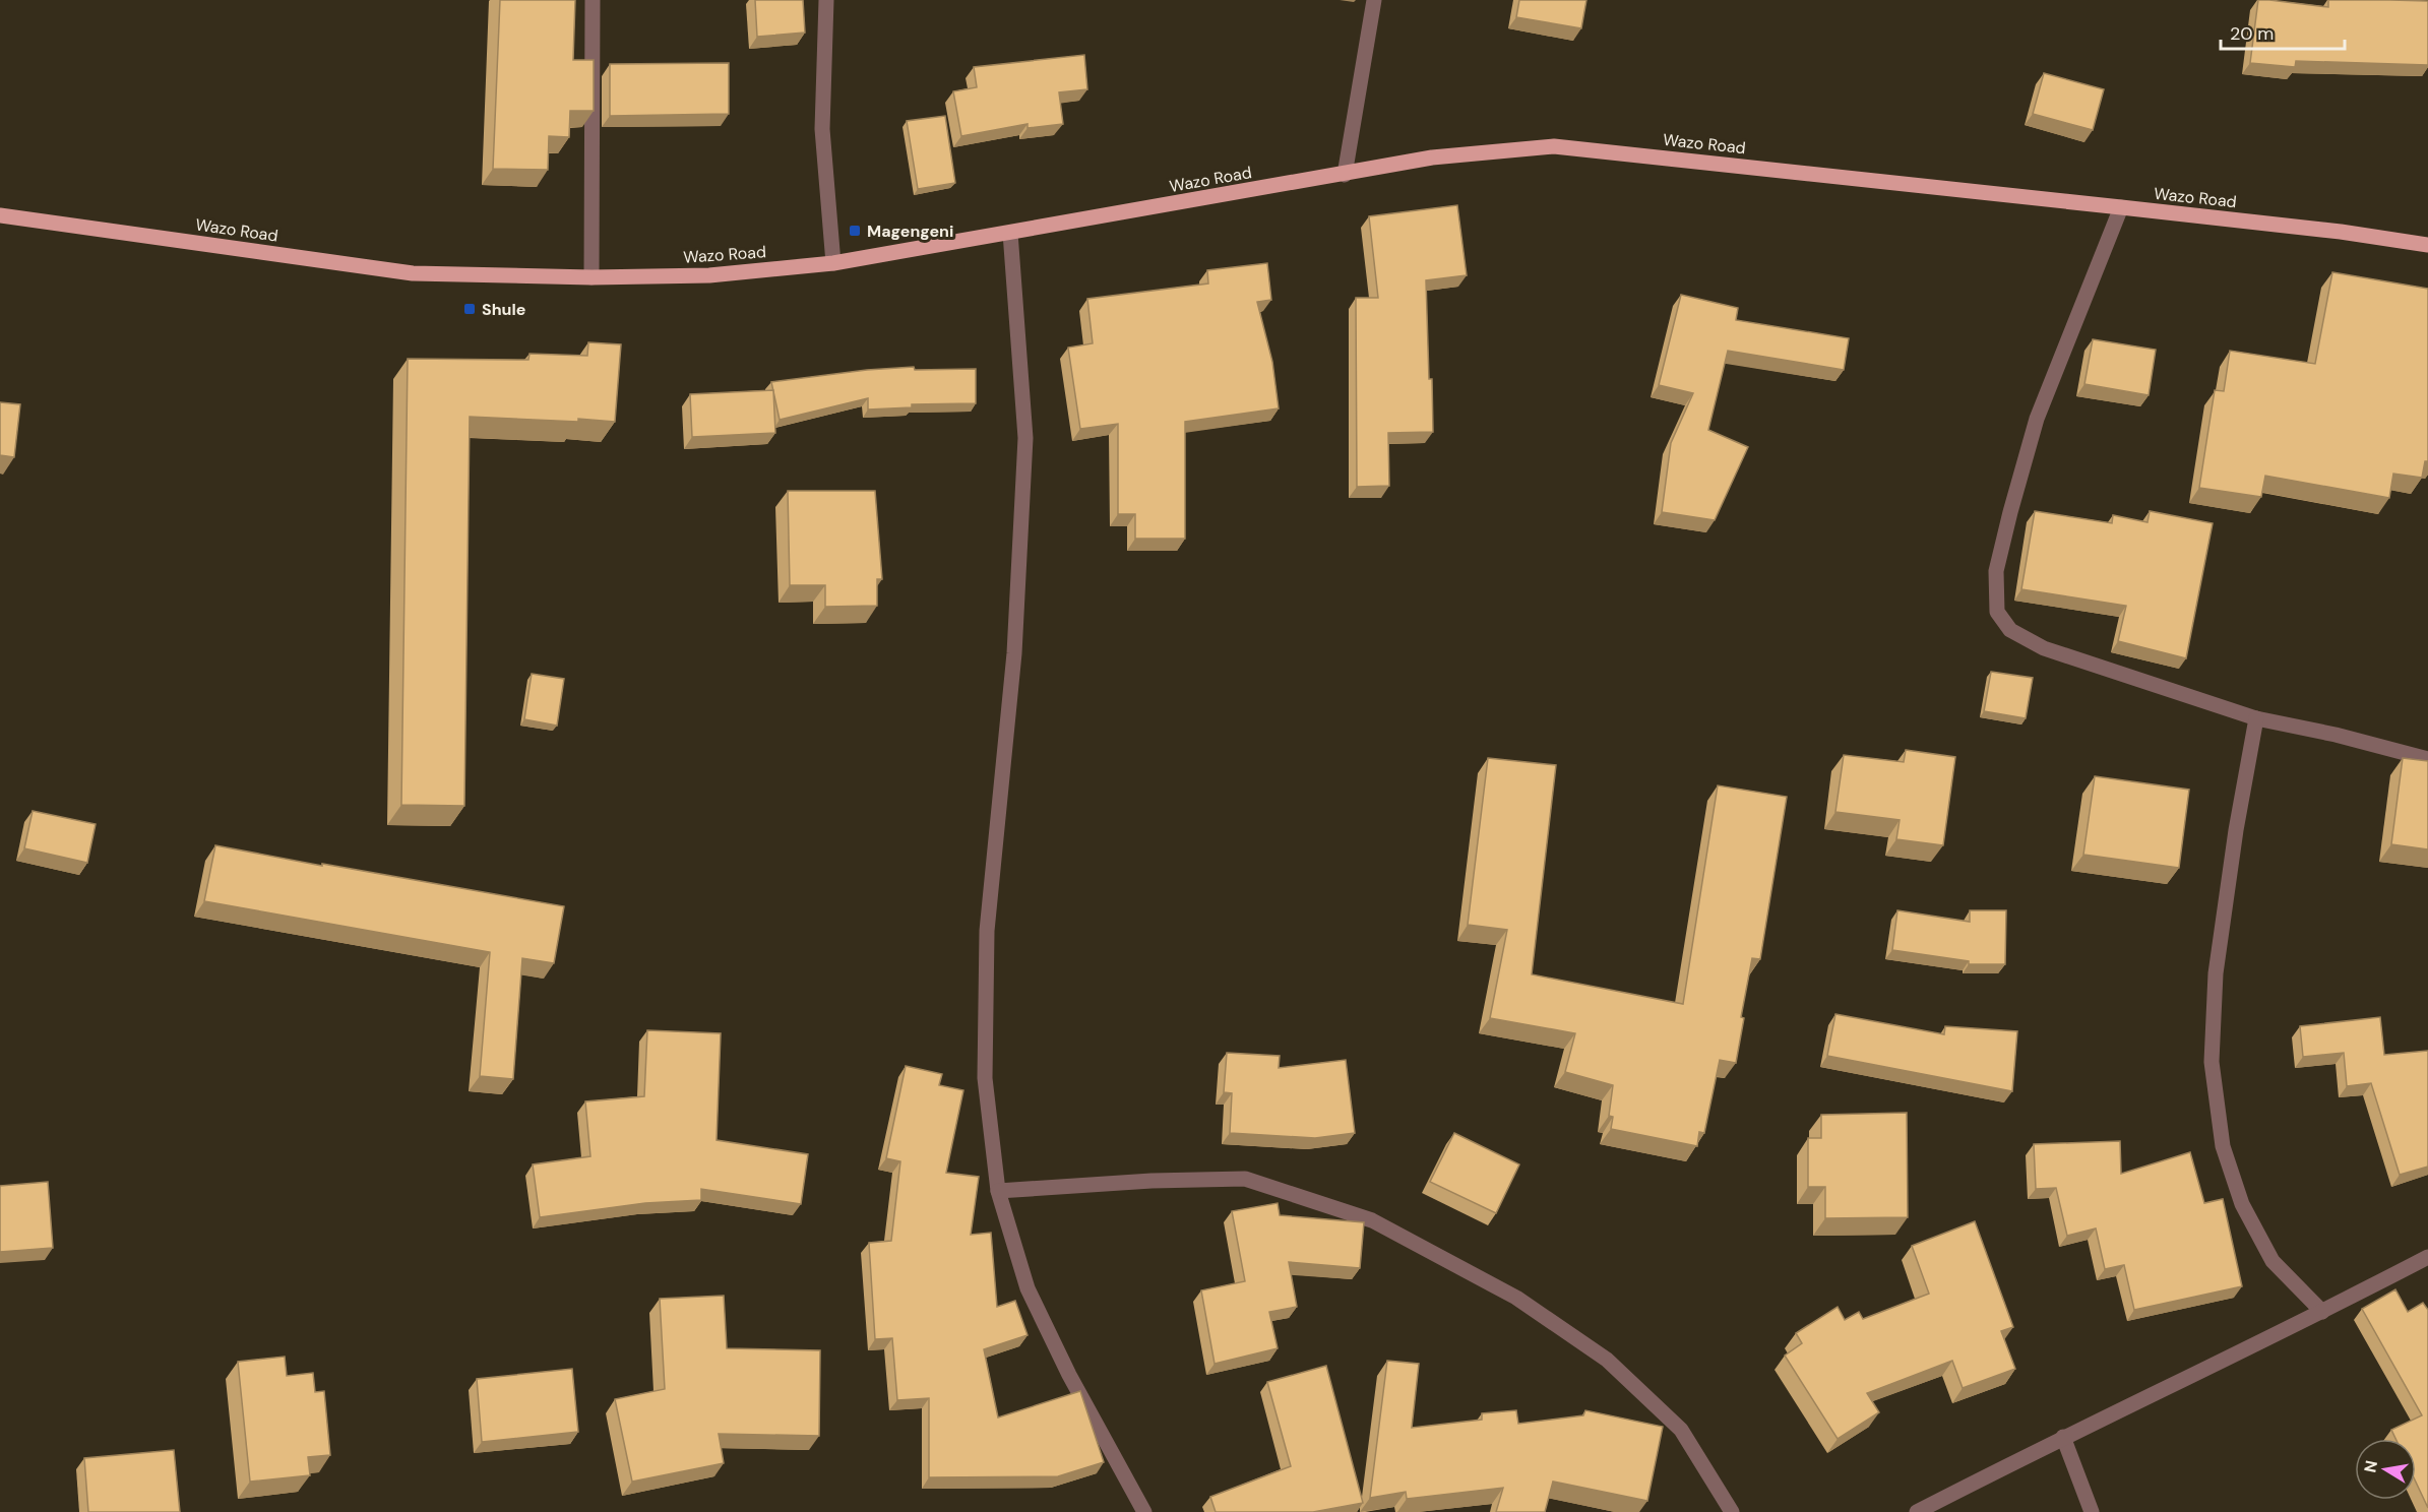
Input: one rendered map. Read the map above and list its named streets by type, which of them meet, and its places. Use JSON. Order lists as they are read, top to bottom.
{
  "streets": {
    "main road": ["Wazo Road"]
  },
  "places": {
    "transit": ["Magengeni", "Shule"]
  },
  "scale_bar": "20 m",
  "north": "left"
}
